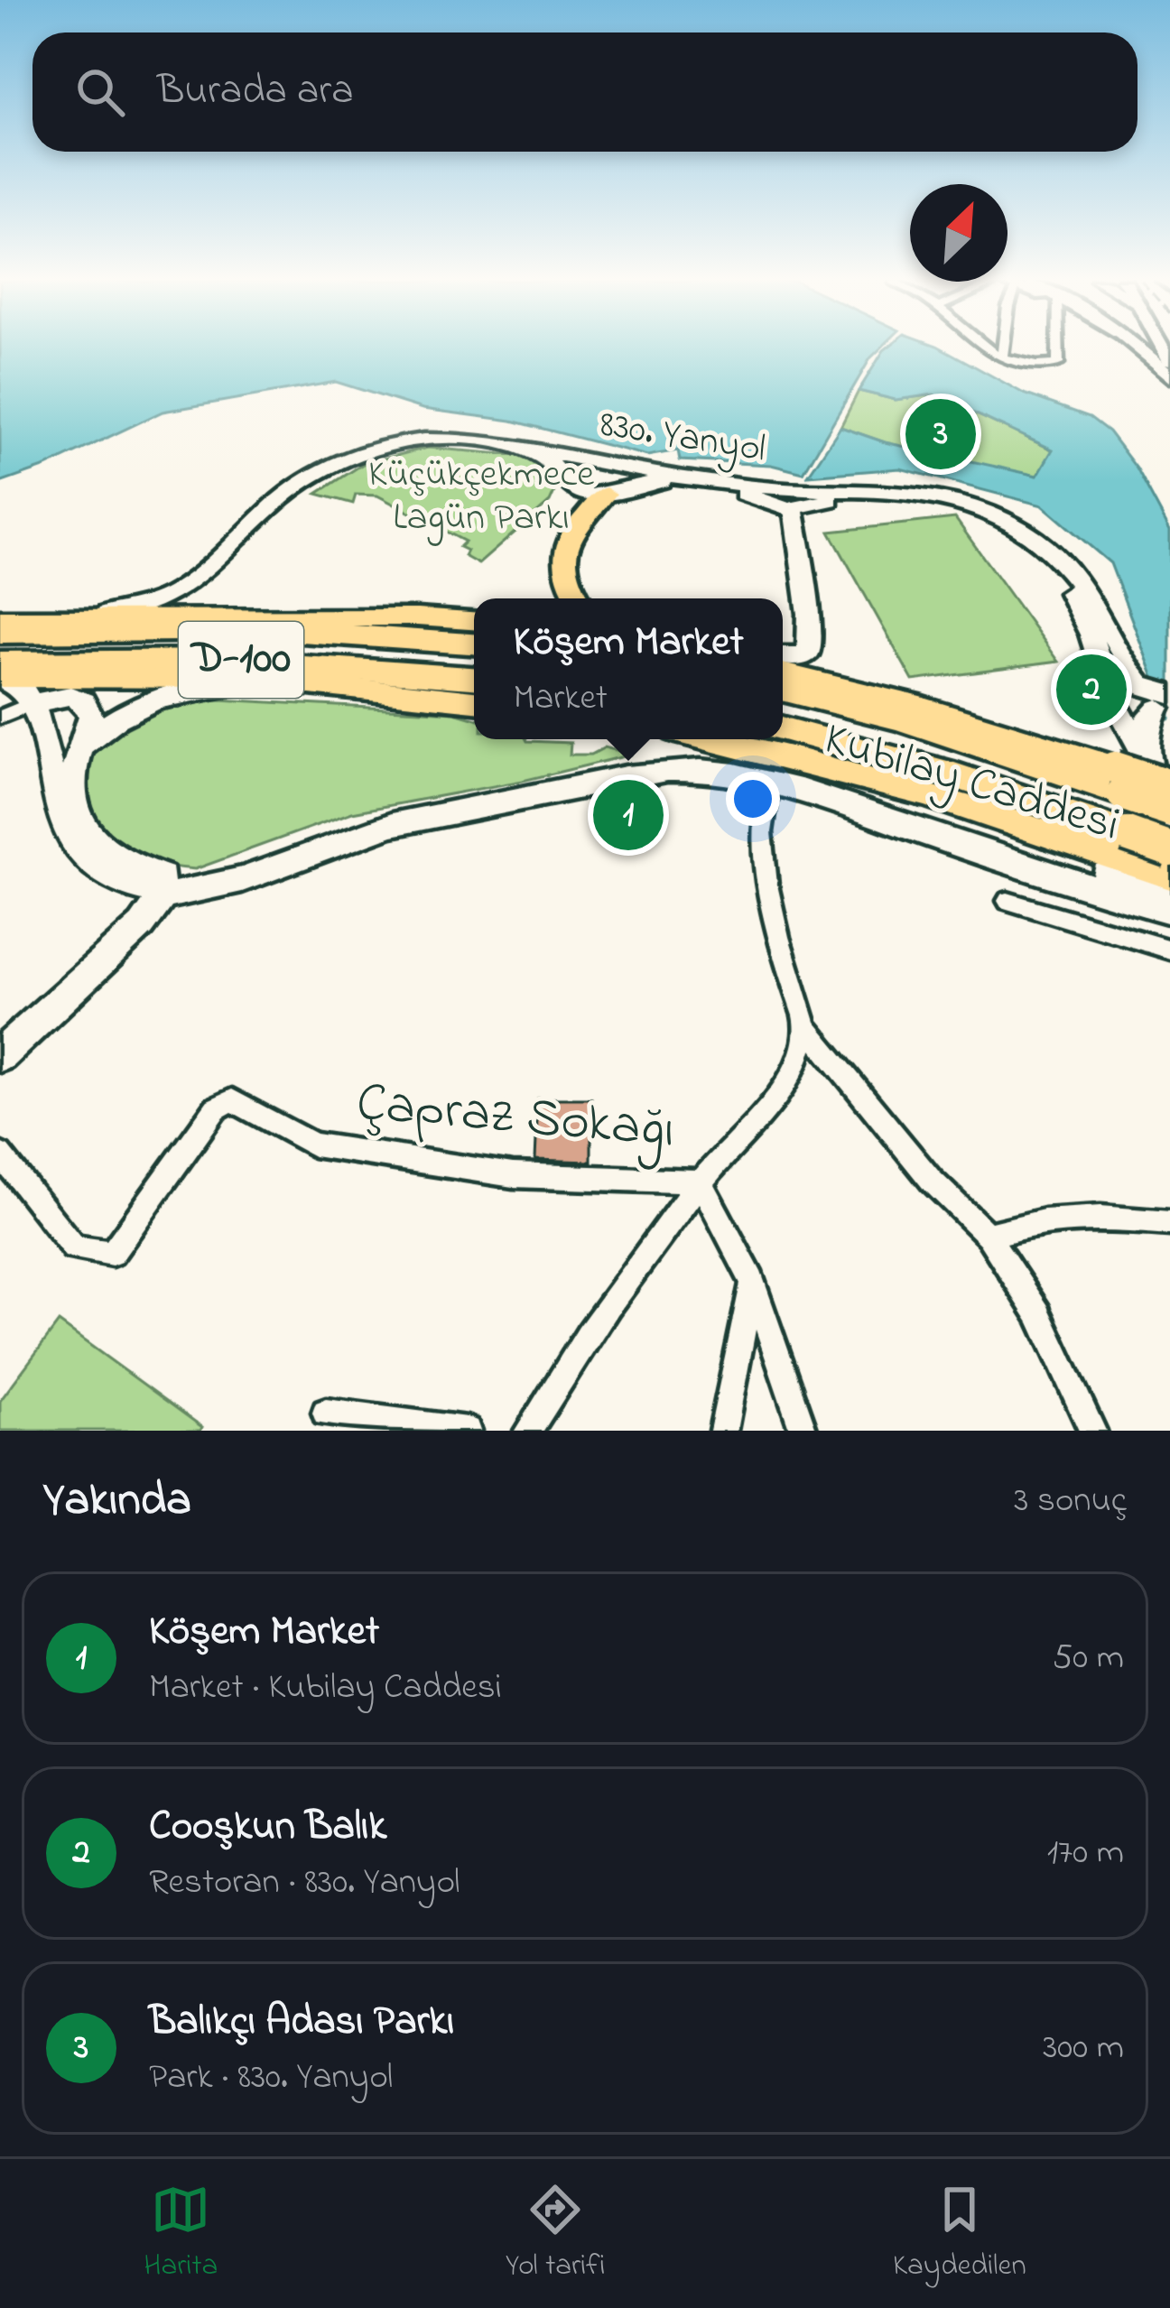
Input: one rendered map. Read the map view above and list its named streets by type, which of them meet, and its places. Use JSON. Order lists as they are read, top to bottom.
{
  "streets": {
    "highway": ["D-100"],
    "main road": ["830. Yanyol", "Kubilay Caddesi"],
    "street": ["Çapraz Sokağı"]
  },
  "parks": ["Küçükçekmece Lagün Parkı"],
  "north": "top right",
  "page": {
    "search": "Burada ara",
    "pins": ["3", "2", "1"],
    "popup": ["Köşem Market", "Market"],
    "heading": ["Yakında", "3 sonuç"],
    "list": [
      {
        "mark": "1",
        "name": "Köşem Market",
        "note": "Market · Kubilay Caddesi",
        "value": "50 m"
      },
      {
        "mark": "2",
        "name": "Cooşkun Balık",
        "note": "Restoran · 830. Yanyol",
        "value": "170 m"
      },
      {
        "mark": "3",
        "name": "Balıkçı Adası Parkı",
        "note": "Park · 830. Yanyol",
        "value": "300 m"
      }
    ],
    "nav": ["Harita", "Yol tarifi", "Kaydedilen"]
  }
}
